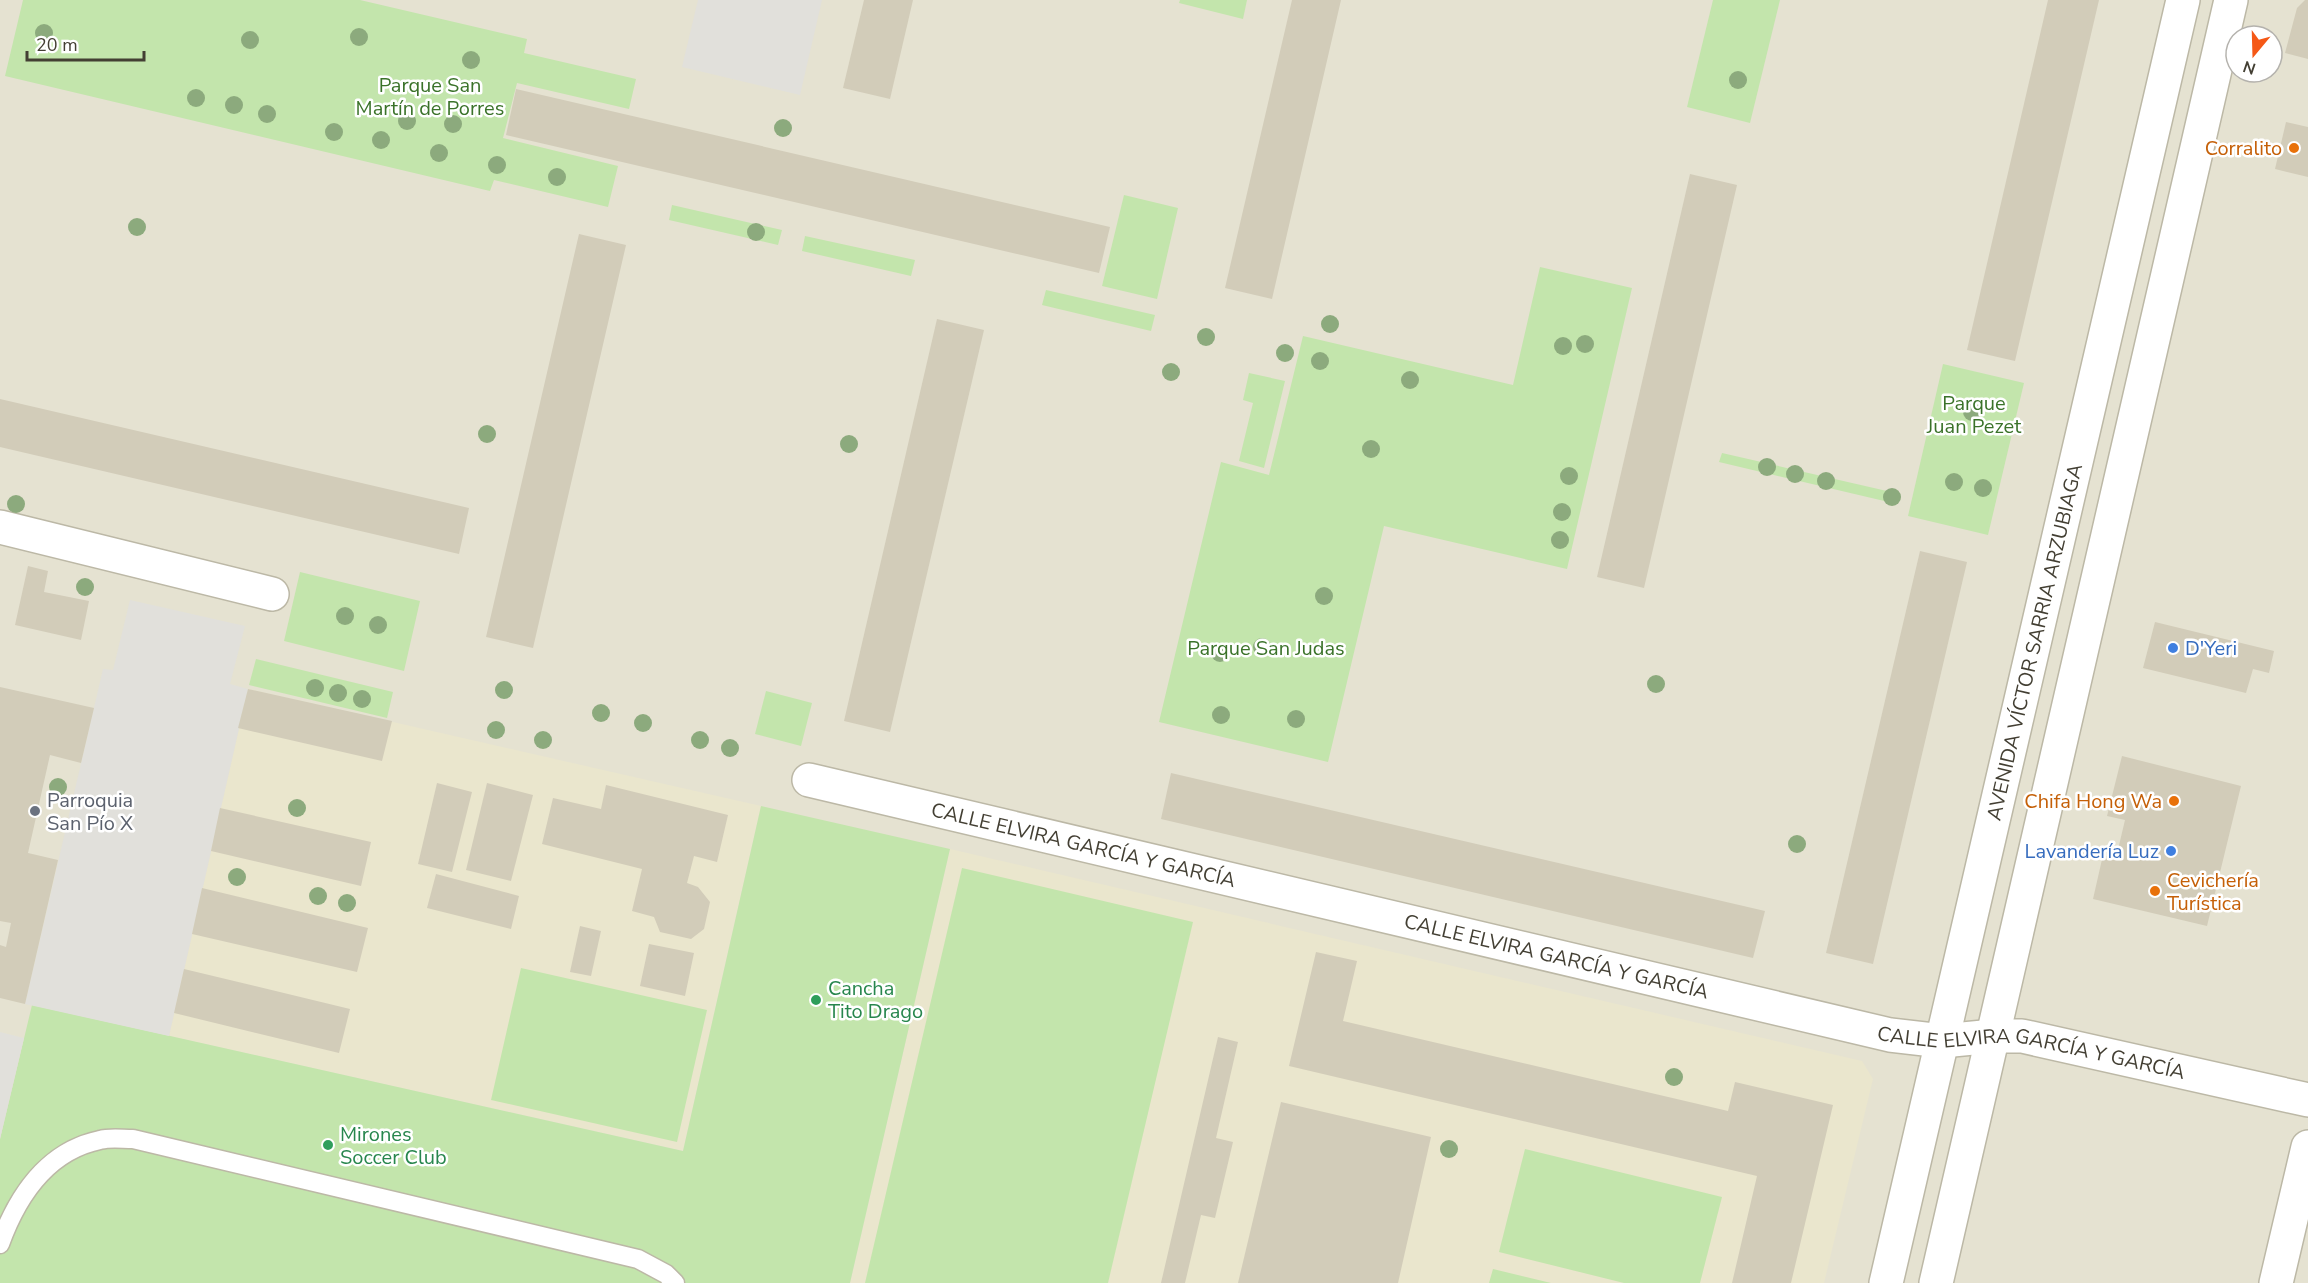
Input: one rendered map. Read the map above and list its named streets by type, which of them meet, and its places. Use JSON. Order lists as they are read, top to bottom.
{
  "streets": {
    "street": ["AVENIDA VÍCTOR SARRIA ARZUBIAGA", "CALLE ELVIRA GARCÍA Y GARCÍA"]
  },
  "crossings": [
    ["AVENIDA VÍCTOR SARRIA ARZUBIAGA", "CALLE ELVIRA GARCÍA Y GARCÍA"]
  ],
  "parks": ["Parque San Martín de Porres", "Parque Juan Pezet", "Parque San Judas"],
  "places": [
    "Corralito",
    "D'Yeri",
    "Chifa Hong Wa",
    "Parroquia San Pío X",
    "Lavandería Luz",
    "Cevichería Turística",
    "Cancha Tito Drago",
    "Mirones Soccer Club"
  ],
  "scale_bar": "20 m",
  "north": "bottom"
}
